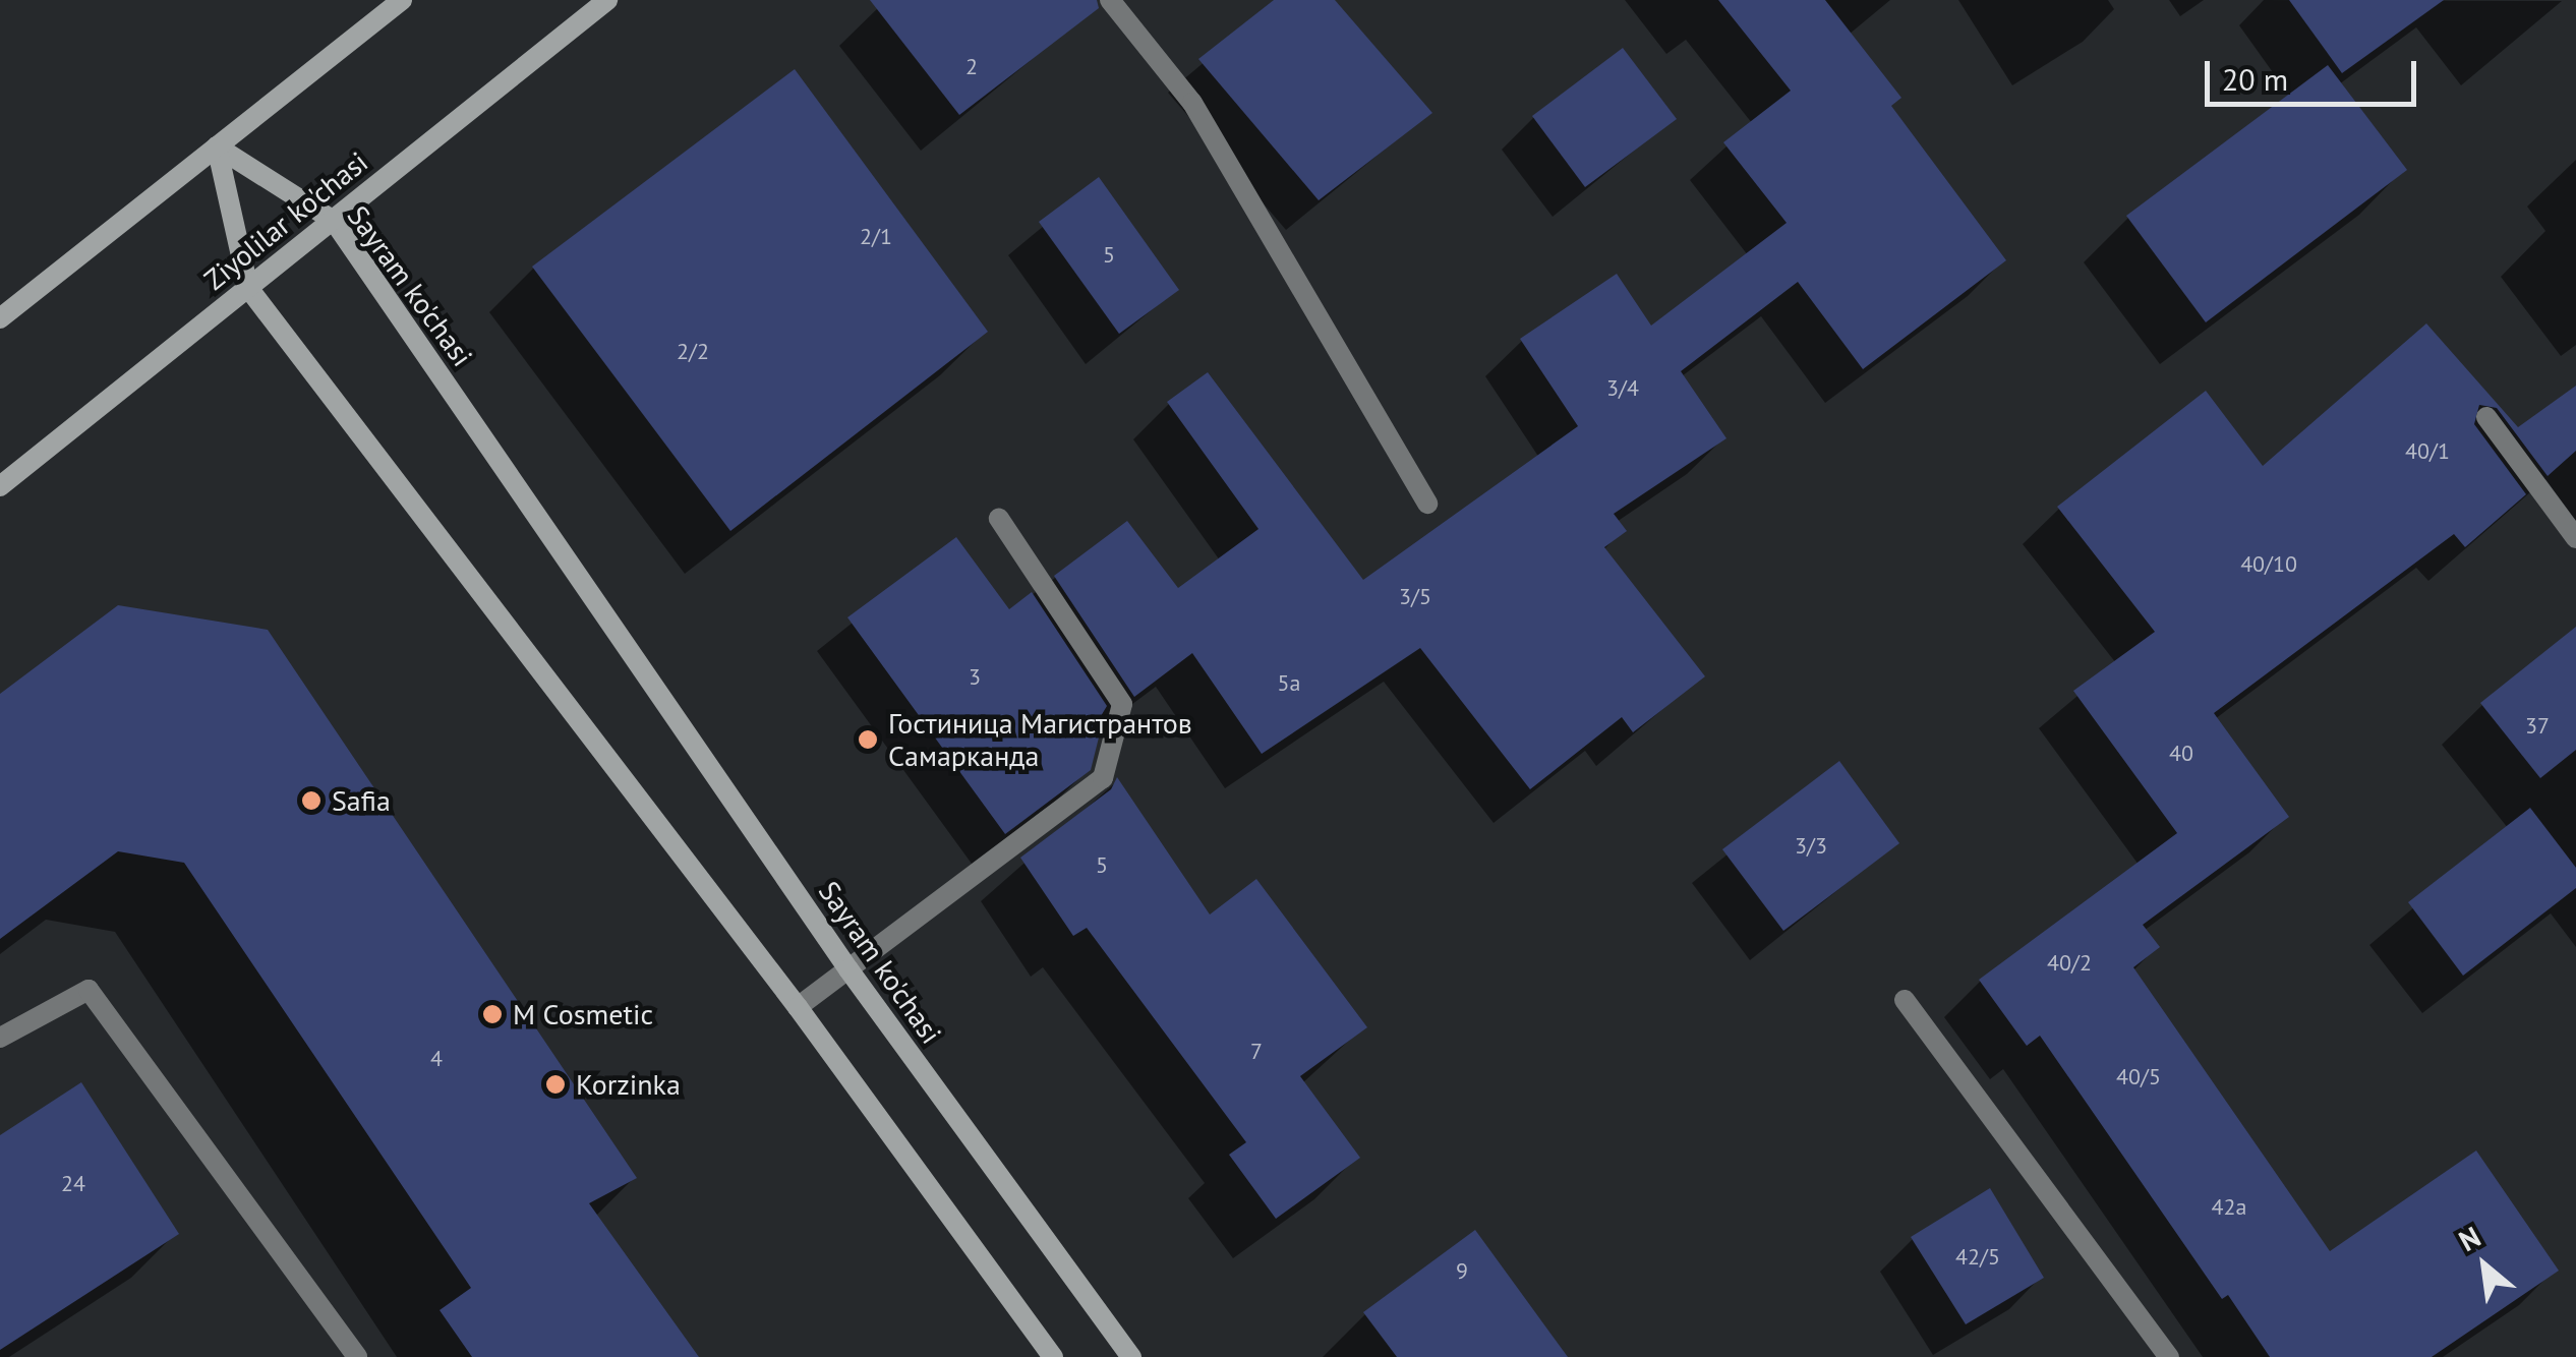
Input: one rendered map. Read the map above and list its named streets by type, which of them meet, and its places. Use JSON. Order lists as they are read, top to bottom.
{
  "streets": {
    "street": ["Ziyolilar ko'chasi", "Sayram ko'chasi"]
  },
  "crossings": [
    ["Ziyolilar ko'chasi", "Sayram ko'chasi"]
  ],
  "places": [
    "Гостиница Магистрантов Самарканда",
    "Safia",
    "M Cosmetic",
    "Korzinka"
  ],
  "house_numbers": [
    "2",
    "2/1",
    "5",
    "2/2",
    "3/4",
    "40/1",
    "40/10",
    "3/5",
    "3",
    "5a",
    "37",
    "40",
    "3/3",
    "5",
    "40/2",
    "7",
    "4",
    "40/5",
    "24",
    "42a",
    "42/5",
    "9"
  ],
  "scale_bar": "20 m",
  "north": "top left"
}
